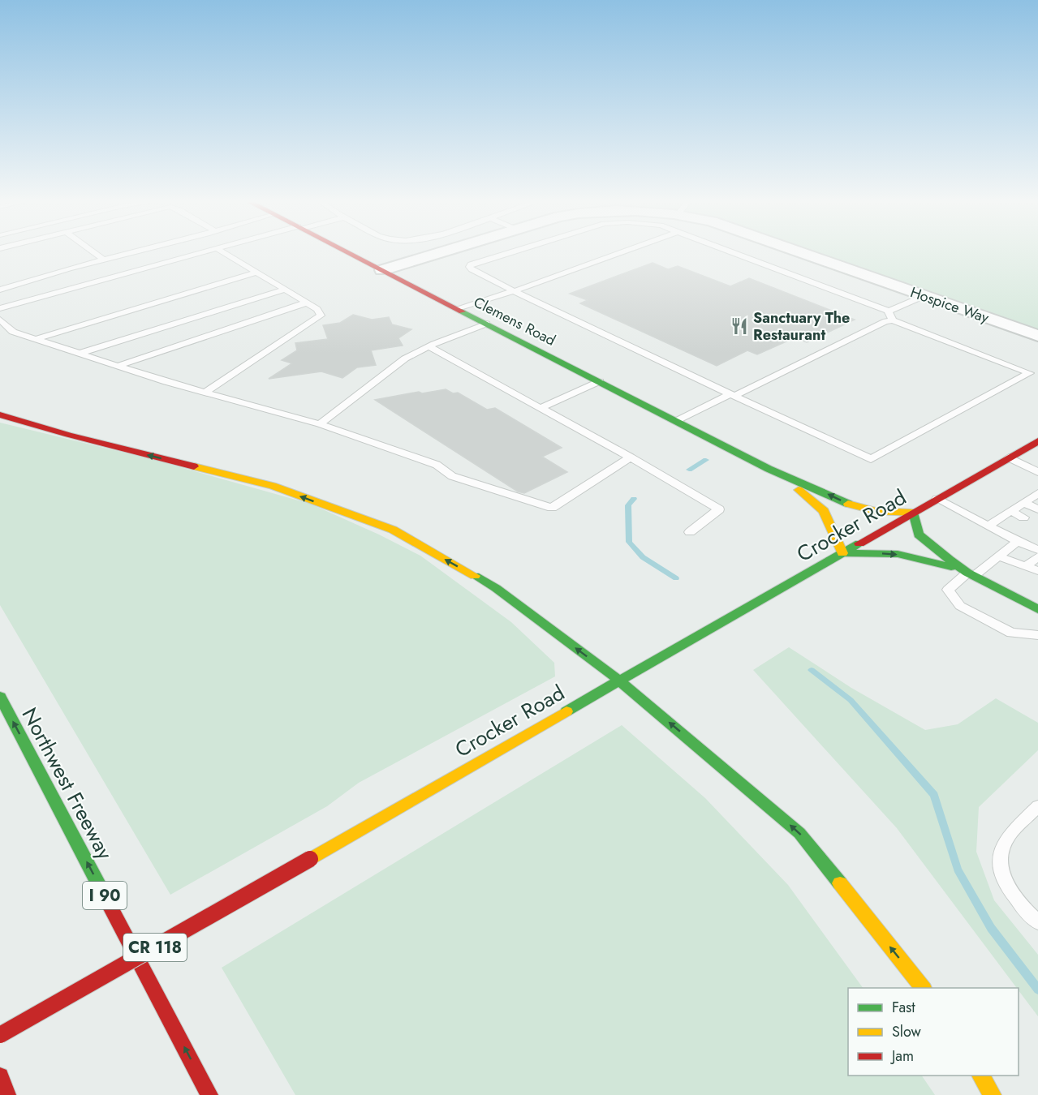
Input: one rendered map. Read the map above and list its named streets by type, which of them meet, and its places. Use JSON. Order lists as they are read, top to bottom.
{
  "streets": {
    "main road": [
      "Clemens Road",
      "Crocker Road",
      "Northwest Freeway",
      "I 90",
      "CR 118"
    ],
    "street": ["Hospice Way"]
  },
  "crossings": [
    ["Hospice Way", "Clemens Road"],
    ["Clemens Road", "Crocker Road"]
  ],
  "one_way": ["Northwest Freeway"],
  "places": {
    "restaurant": ["Sanctuary The Restaurant"]
  },
  "legend": ["Fast", "Slow", "Jam"]
}
